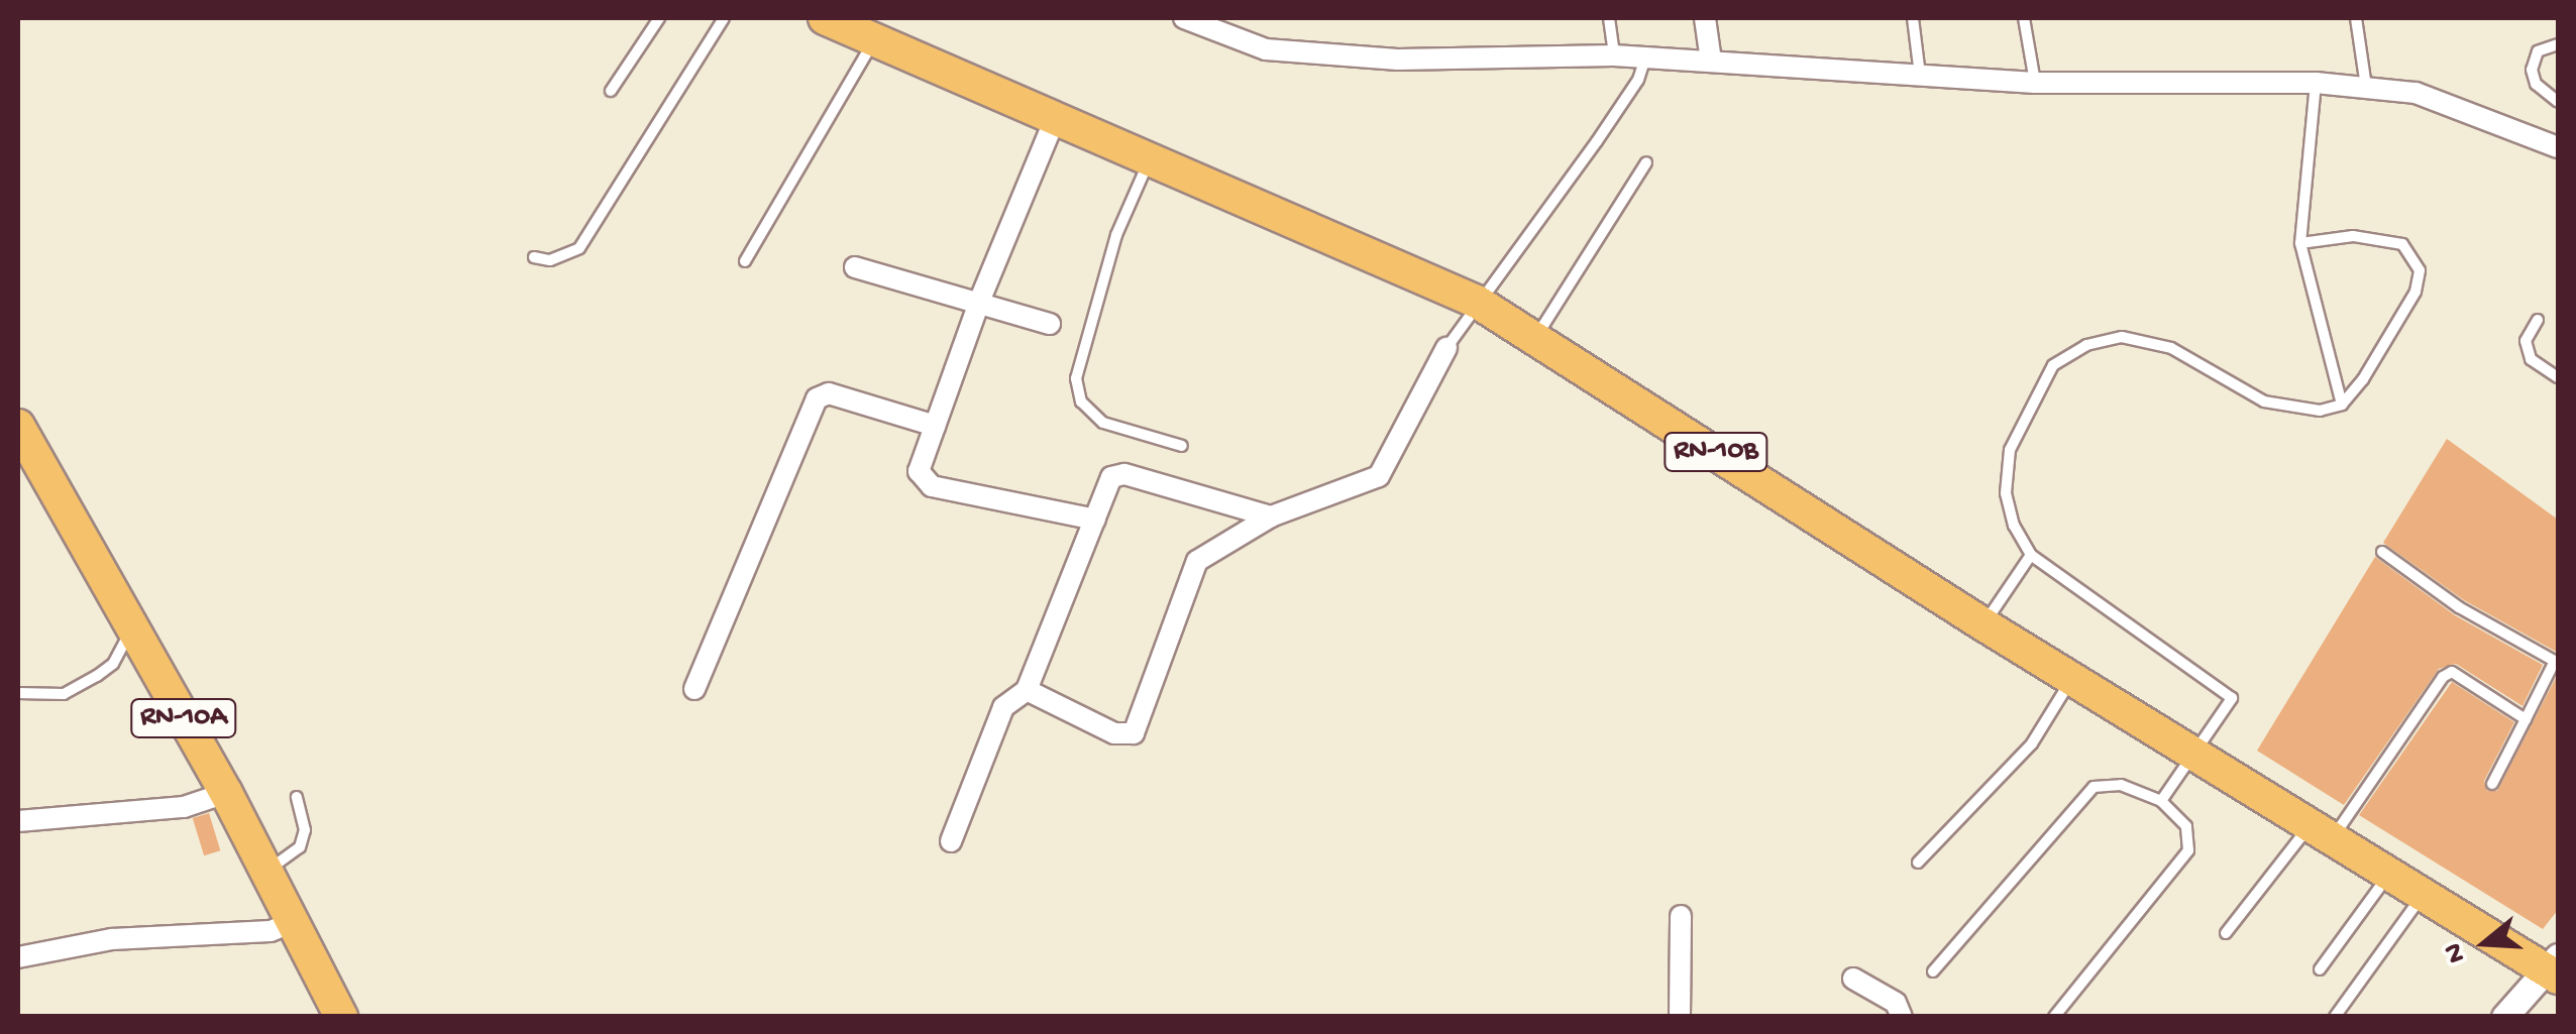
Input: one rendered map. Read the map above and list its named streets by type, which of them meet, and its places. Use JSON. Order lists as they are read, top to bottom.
{
  "streets": {
    "main road": ["RN-10B", "RN-10A"]
  },
  "north": "left"
}
